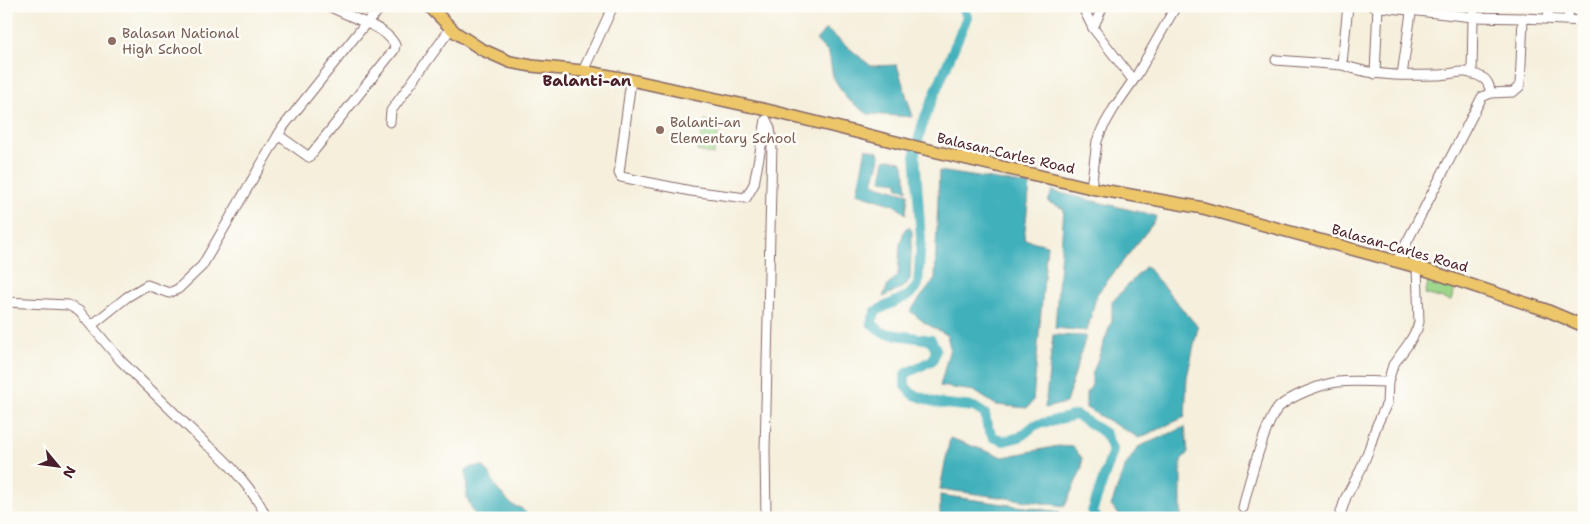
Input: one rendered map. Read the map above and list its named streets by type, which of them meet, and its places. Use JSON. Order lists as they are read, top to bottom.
{
  "streets": {
    "main road": ["Balasan-Carles Road"]
  },
  "districts": ["Balanti-an"],
  "places": ["Balasan National High School", "Balanti-an Elementary School"],
  "north": "bottom right"
}
